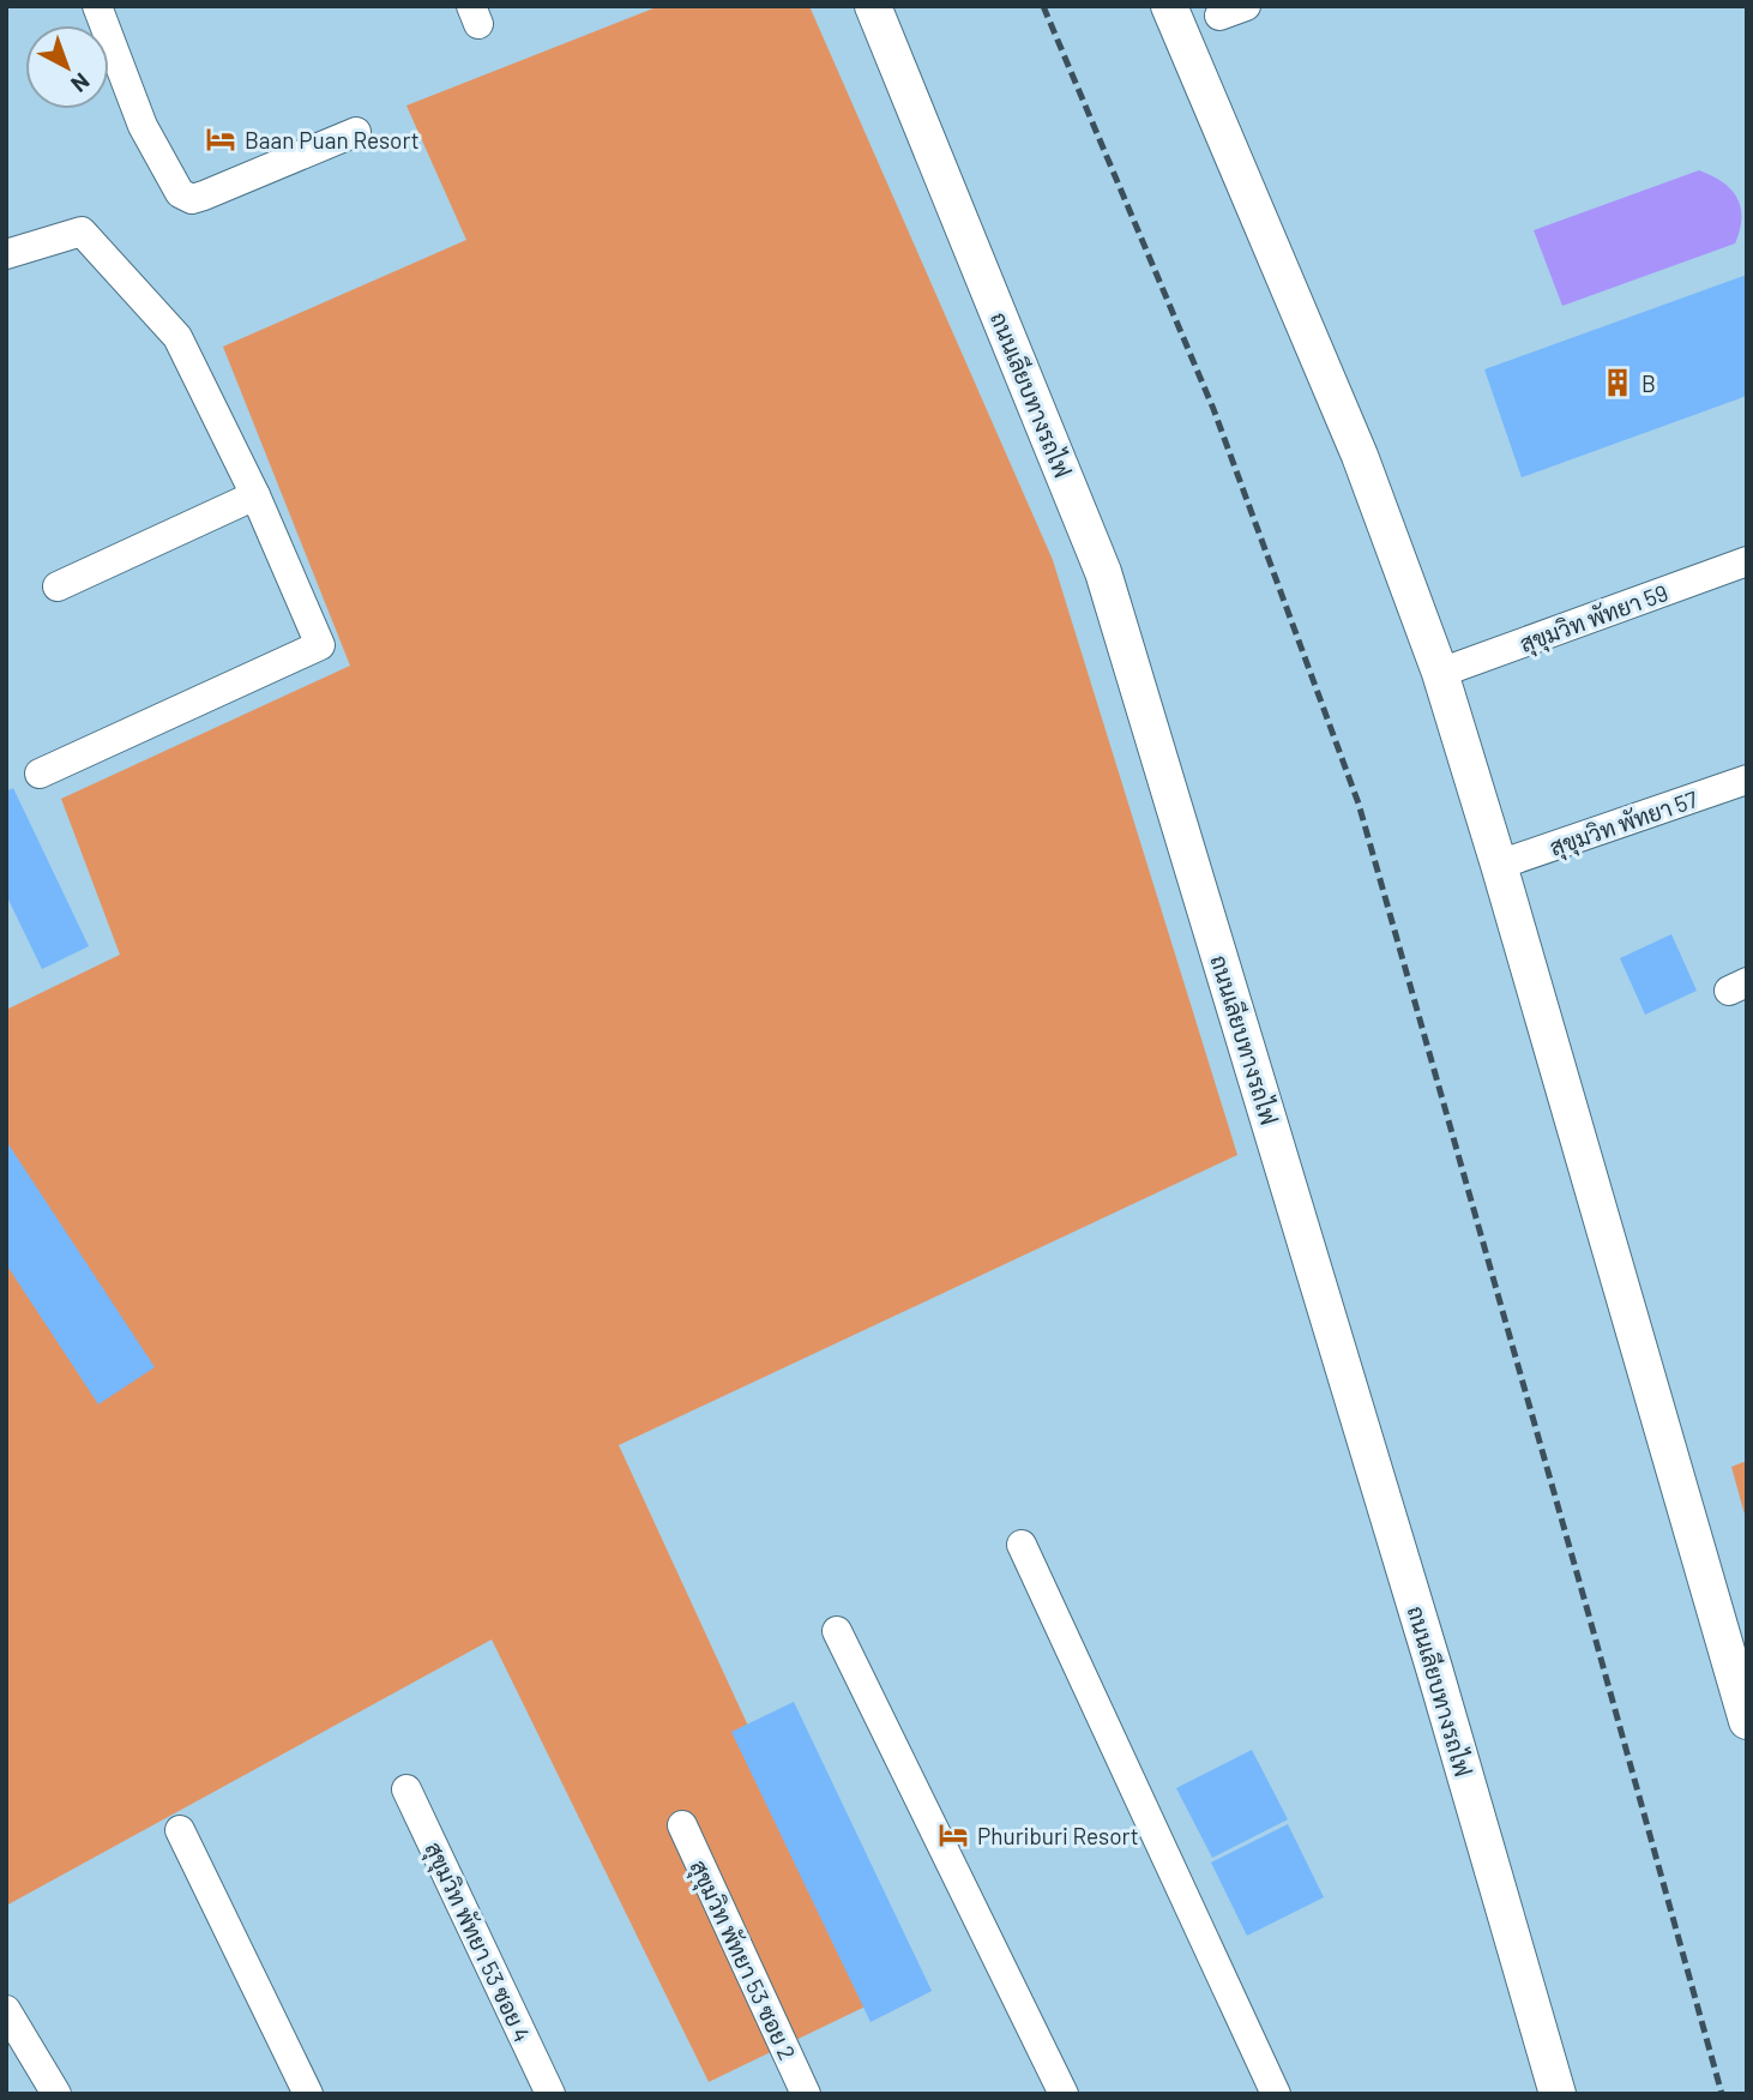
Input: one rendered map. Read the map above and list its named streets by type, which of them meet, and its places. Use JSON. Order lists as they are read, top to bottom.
{
  "streets": {
    "street": [
      "ถนนเลียบทางรถไฟ",
      "สุขุมวิท พัทยา 59",
      "สุขุมวิท พัทยา 57",
      "สุขุมวิท พัทยา 53 ซอย 4",
      "สุขุมวิท พัทยา 53 ซอย 2"
    ]
  },
  "places": {
    "hotel": ["Baan Puan Resort", "Phuriburi Resort"],
    "building": ["B"]
  },
  "north": "bottom right"
}
